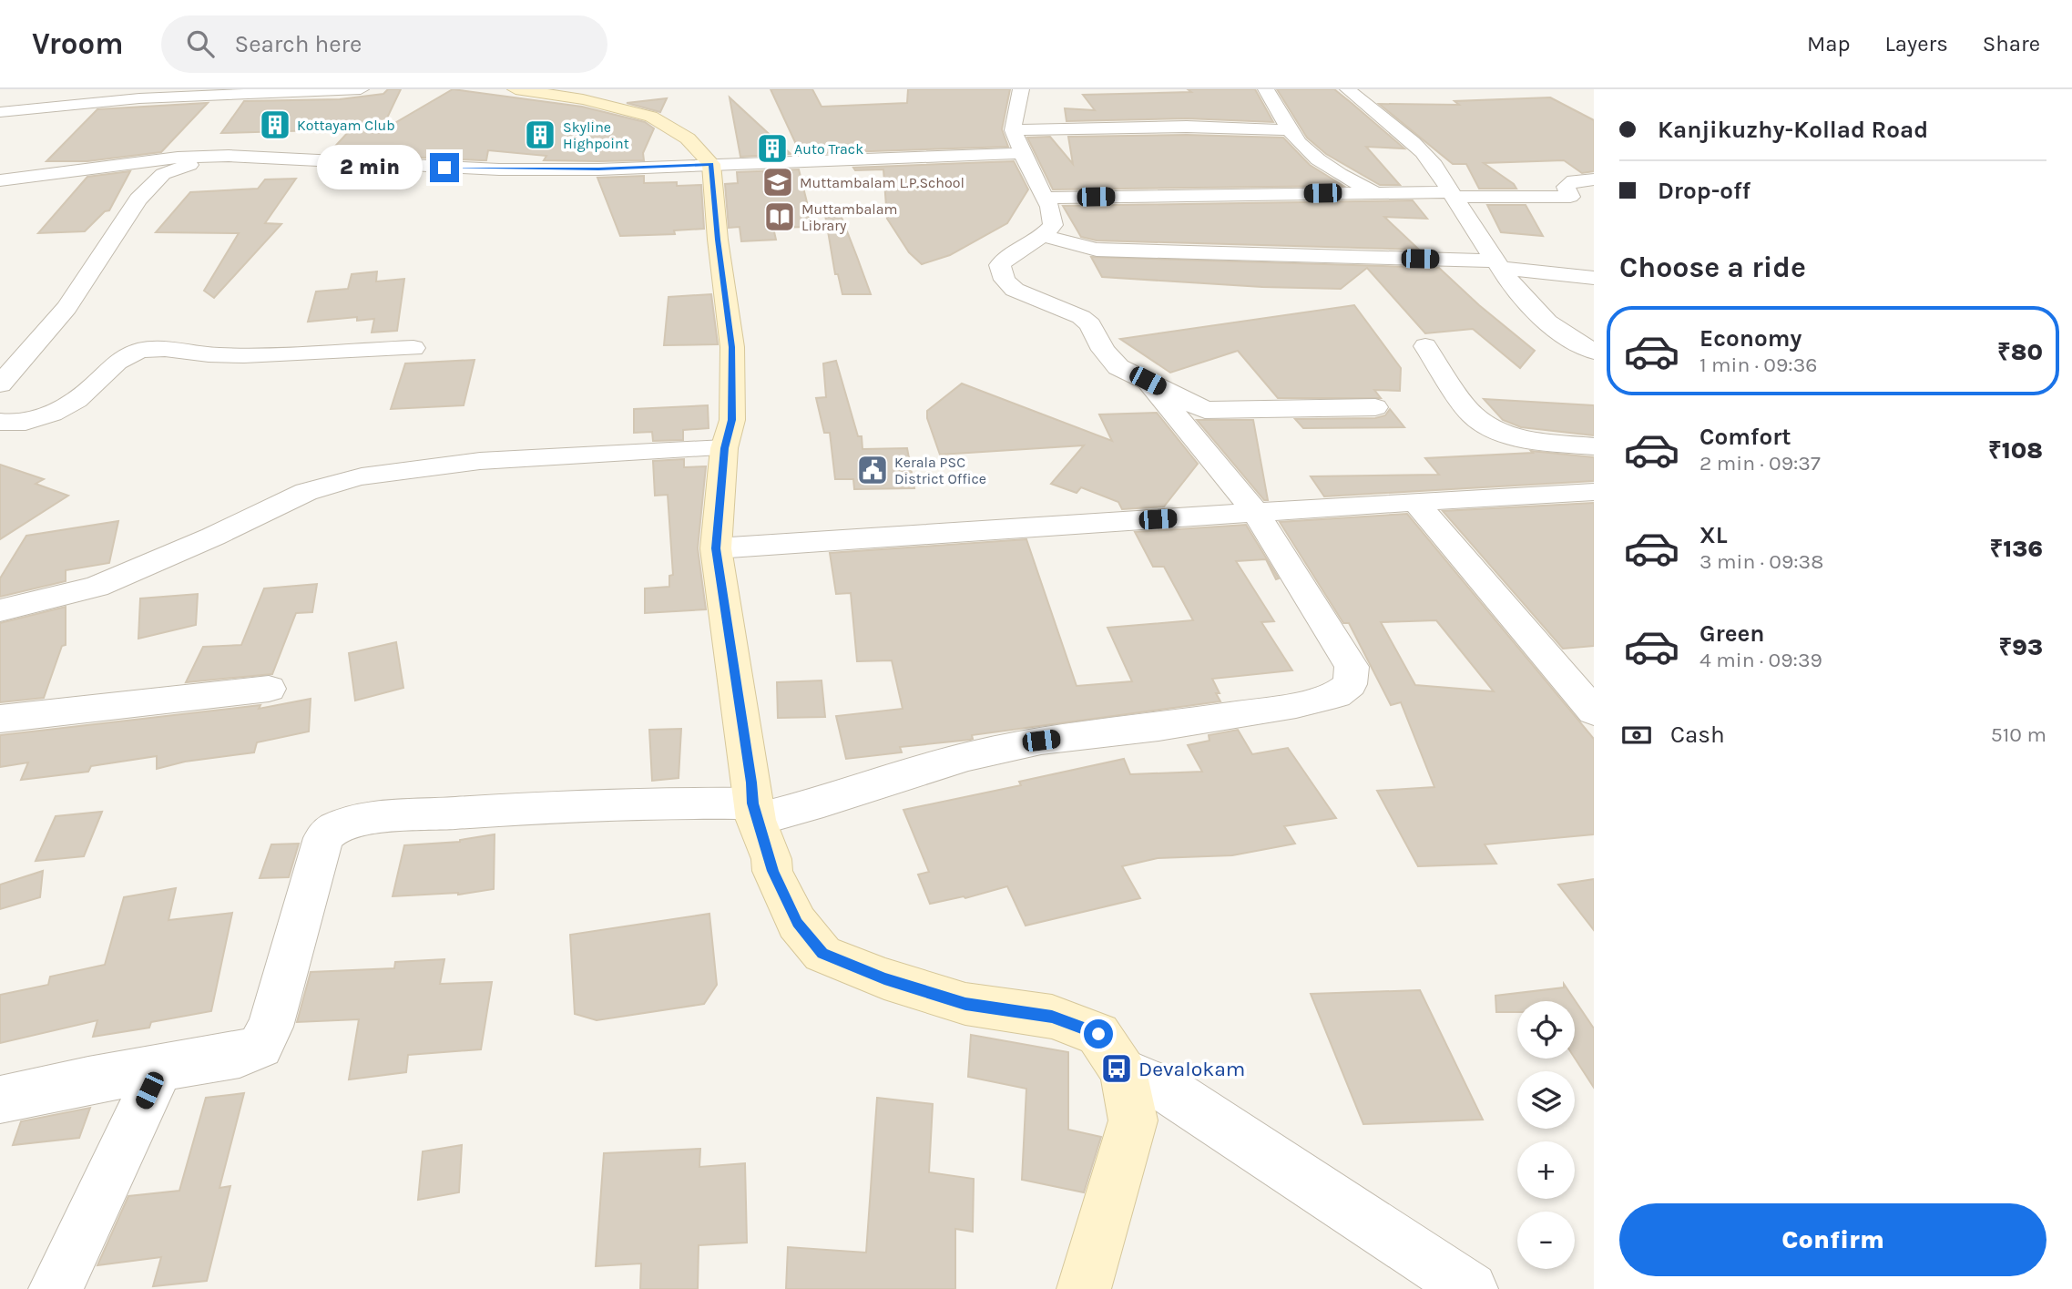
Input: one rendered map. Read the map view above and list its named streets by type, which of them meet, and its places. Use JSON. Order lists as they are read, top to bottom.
{
  "places": {
    "building": ["Kottayam Club", "Skyline Highpoint", "Auto Track"],
    "school or university": ["Muttambalam L.P.School"],
    "library": ["Muttambalam Library"],
    "public building": ["Kerala PSC District Office"],
    "bus stop": ["Devalokam"]
  },
  "page": {
    "header": "Vroom",
    "search": "Search here",
    "nav": ["Map", "Layers", "Share"],
    "banner": ["Kanjikuzhy-Kollad Road", "Drop-off"],
    "bubble": "2 min",
    "heading": "Choose a ride",
    "list": [
      {
        "name": "Economy",
        "note": "1 min · 09:36",
        "value": "₹80"
      },
      {
        "name": "Comfort",
        "note": "2 min · 09:37",
        "value": "₹108"
      },
      {
        "name": "XL",
        "note": "3 min · 09:38",
        "value": "₹136"
      },
      {
        "name": "Green",
        "note": "4 min · 09:39",
        "value": "₹93"
      }
    ],
    "pay": ["Cash", "510 m"],
    "map_buttons": ["+", "−"],
    "buttons": "Confirm"
  }
}
